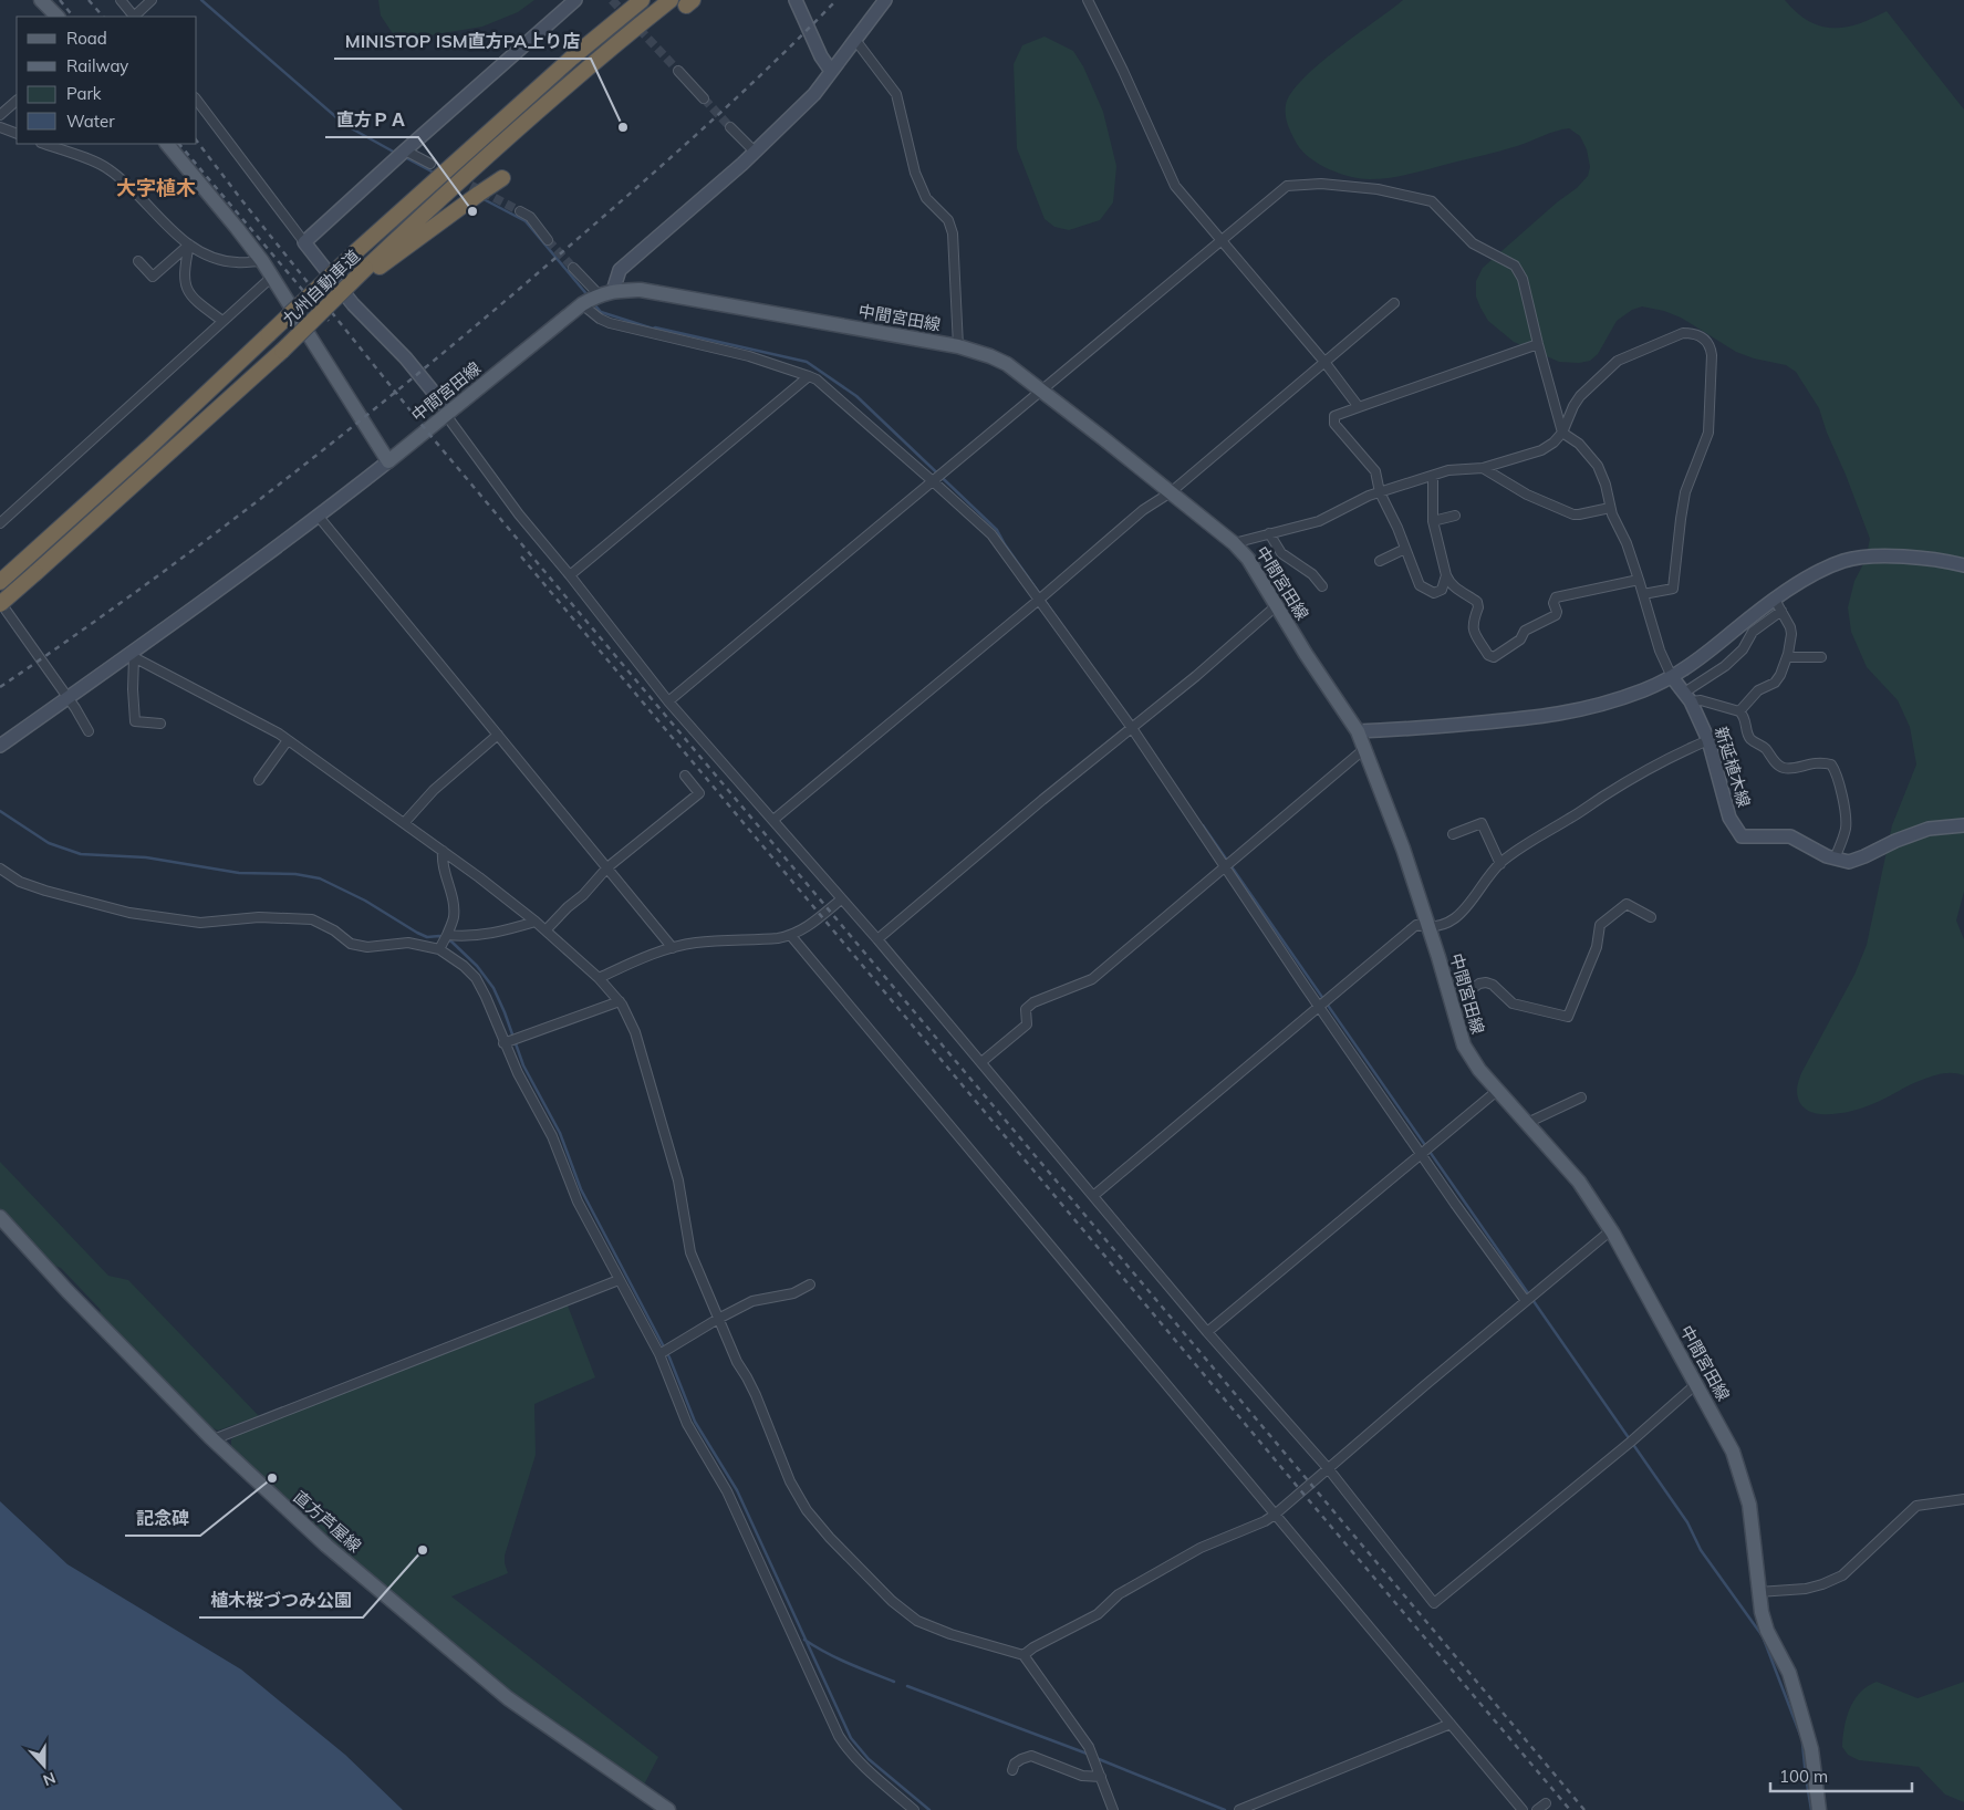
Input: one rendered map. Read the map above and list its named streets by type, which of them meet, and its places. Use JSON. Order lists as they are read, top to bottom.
{
  "streets": {
    "highway": ["九州自動車道"],
    "main road": ["中間宮田線", "直方芦屋線"],
    "street": ["新延植木線"]
  },
  "districts": ["大字植木"],
  "places": [
    "MINISTOP ISM直方PA上り店",
    "直方ＰＡ",
    "記念碑",
    "植木桜づつみ公園"
  ],
  "legend": [
    "Road",
    "Railway",
    "Park",
    "Water"
  ],
  "scale_bar": "100 m",
  "north": "bottom"
}
